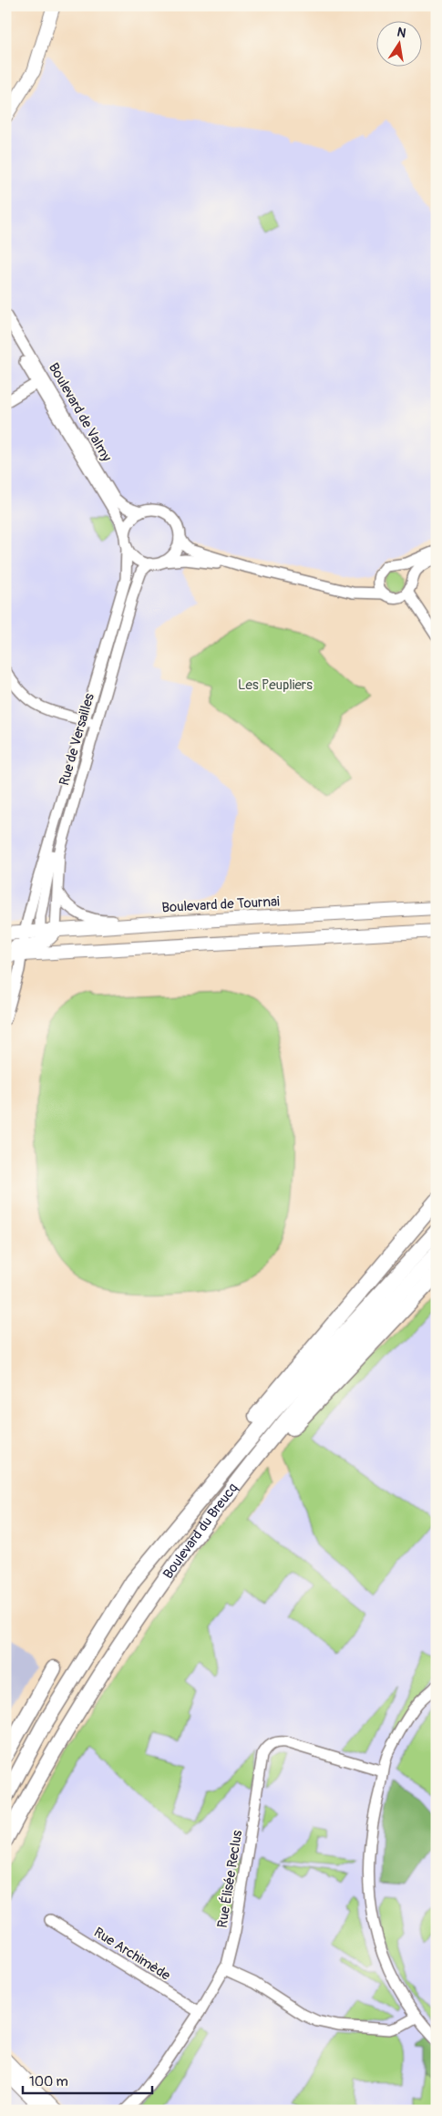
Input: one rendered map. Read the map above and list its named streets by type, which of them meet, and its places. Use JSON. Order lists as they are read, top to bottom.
{
  "streets": {
    "highway": ["Boulevard du Breucq"],
    "main road": ["Boulevard de Tournai"],
    "street": [
      "Boulevard de Valmy",
      "Rue de Versailles",
      "Rue Élisée Reclus",
      "Rue Archimède"
    ]
  },
  "crossings": [
    ["Boulevard de Valmy", "Rue de Versailles"],
    ["Rue de Versailles", "Boulevard de Tournai"],
    ["Rue Élisée Reclus", "Rue Archimède"]
  ],
  "parks": ["Les Peupliers"],
  "scale_bar": "100 m",
  "north": "top"
}
